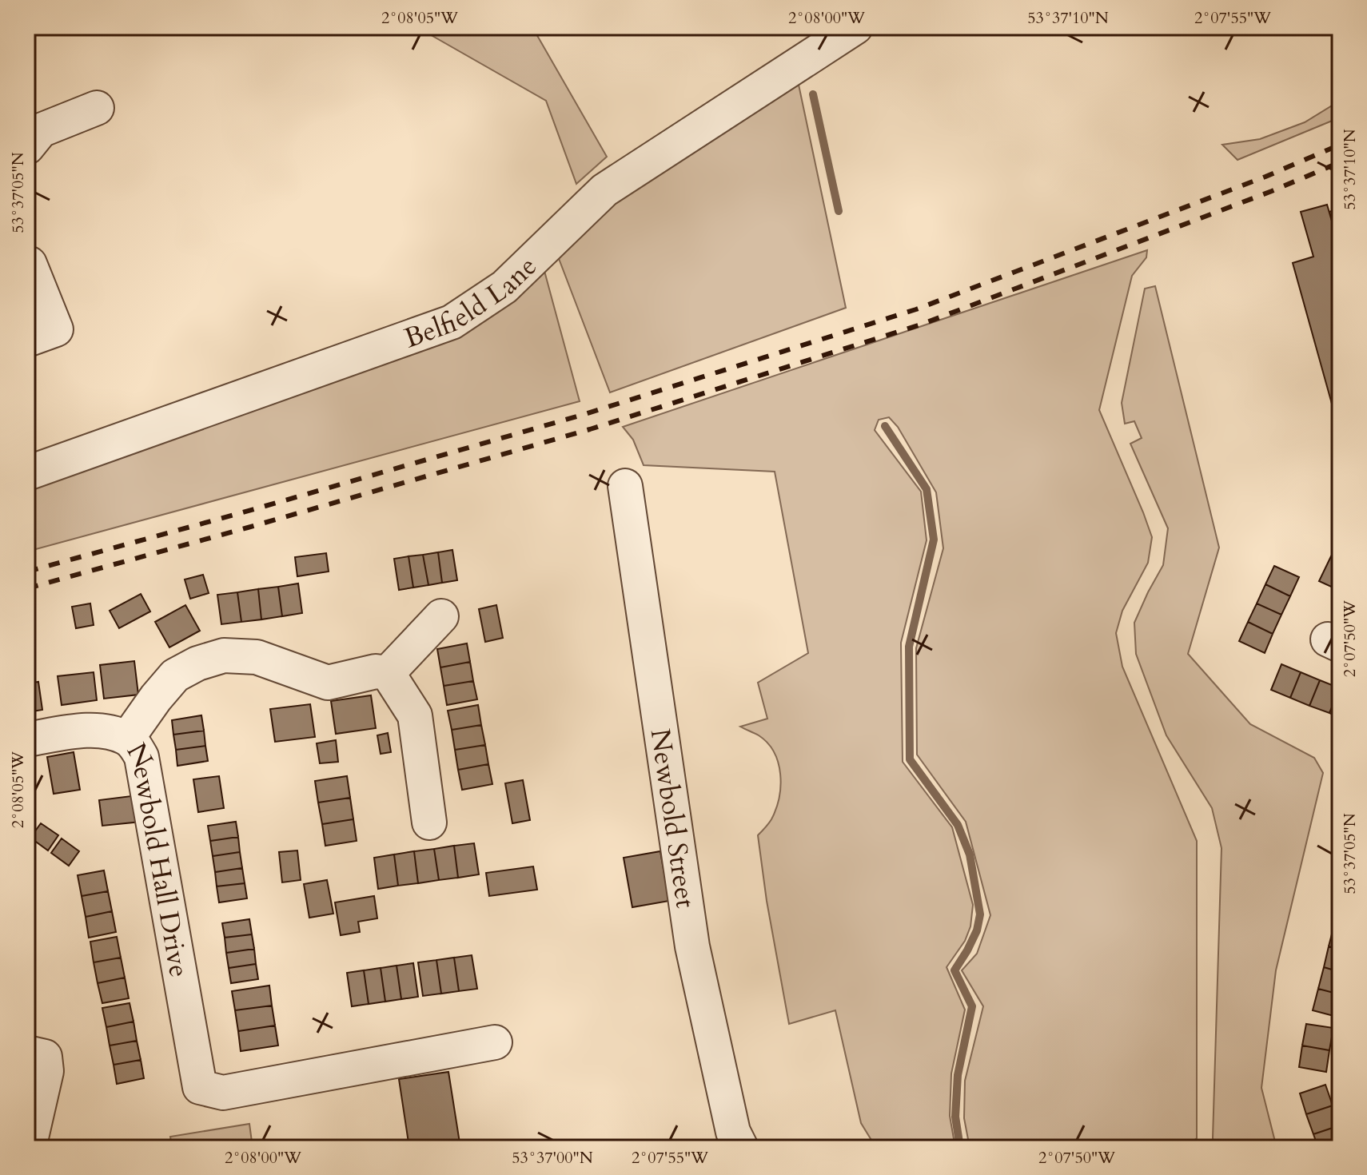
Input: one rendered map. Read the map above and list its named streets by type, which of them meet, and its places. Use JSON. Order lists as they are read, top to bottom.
{
  "streets": {
    "street": ["Belfield Lane", "Newbold Street", "Newbold Hall Drive"]
  },
  "coordinates": [
    "2°08'05\"W",
    "2°08'00\"W",
    "53°37'10\"N",
    "2°07'55\"W",
    "53°37'05\"N",
    "2°07'50\"W",
    "53°37'00\"N"
  ]
}
